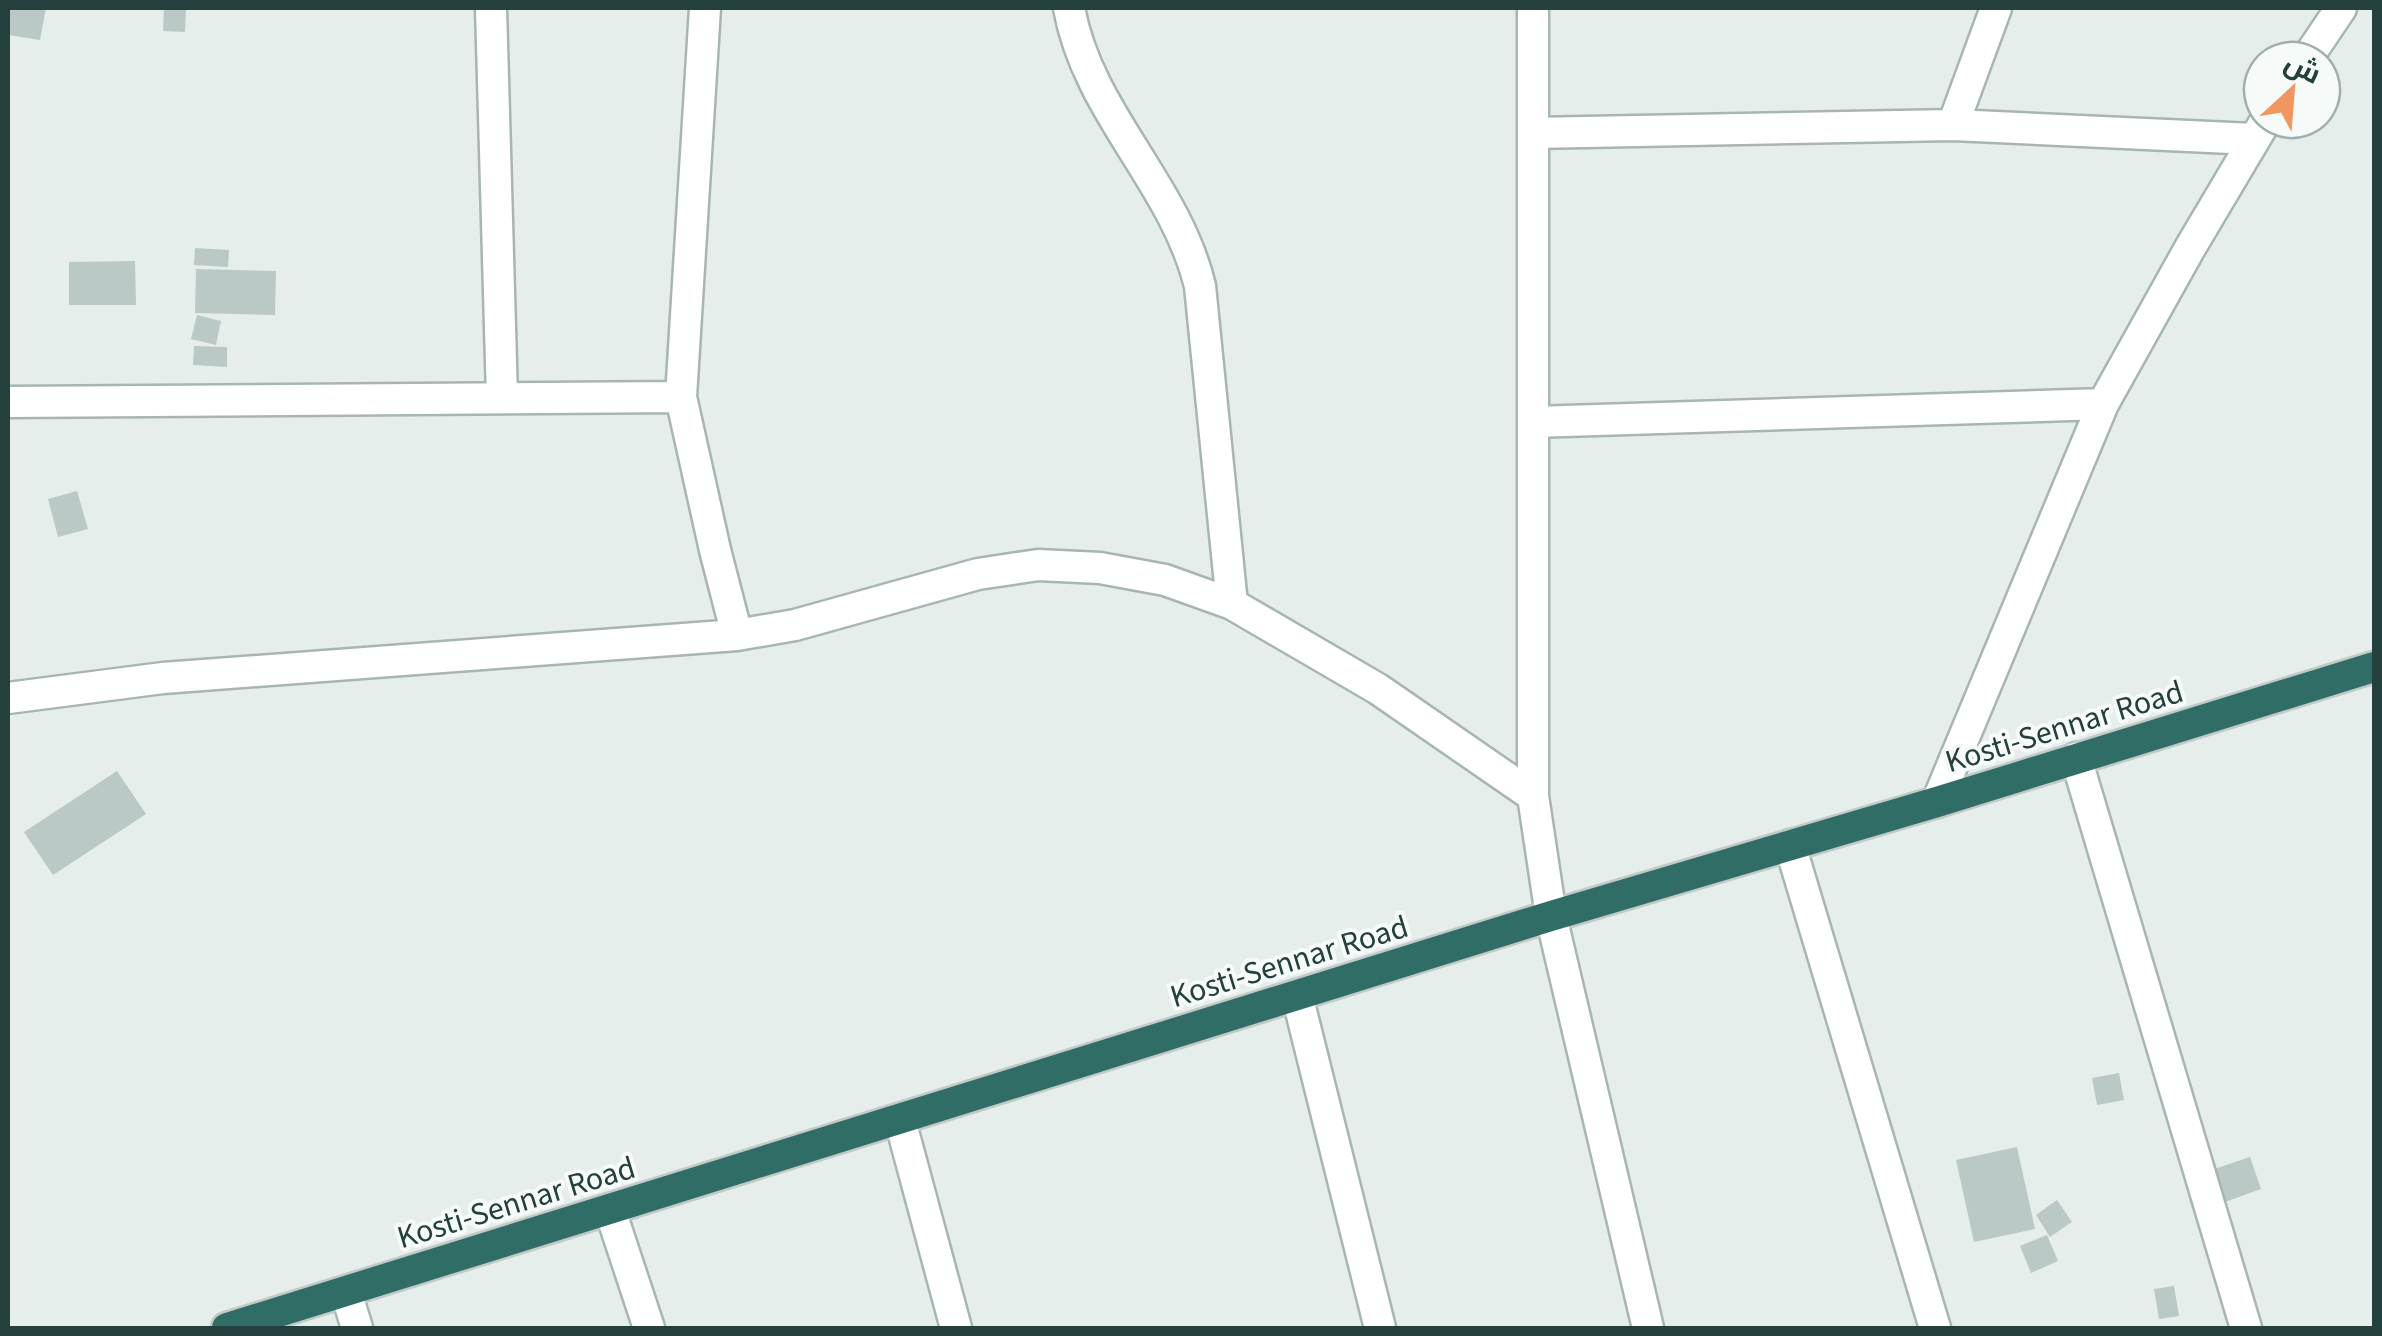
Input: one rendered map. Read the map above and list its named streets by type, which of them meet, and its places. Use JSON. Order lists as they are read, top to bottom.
{
  "streets": {
    "highway": ["Kosti-Sennar Road"]
  },
  "north": "top right"
}
